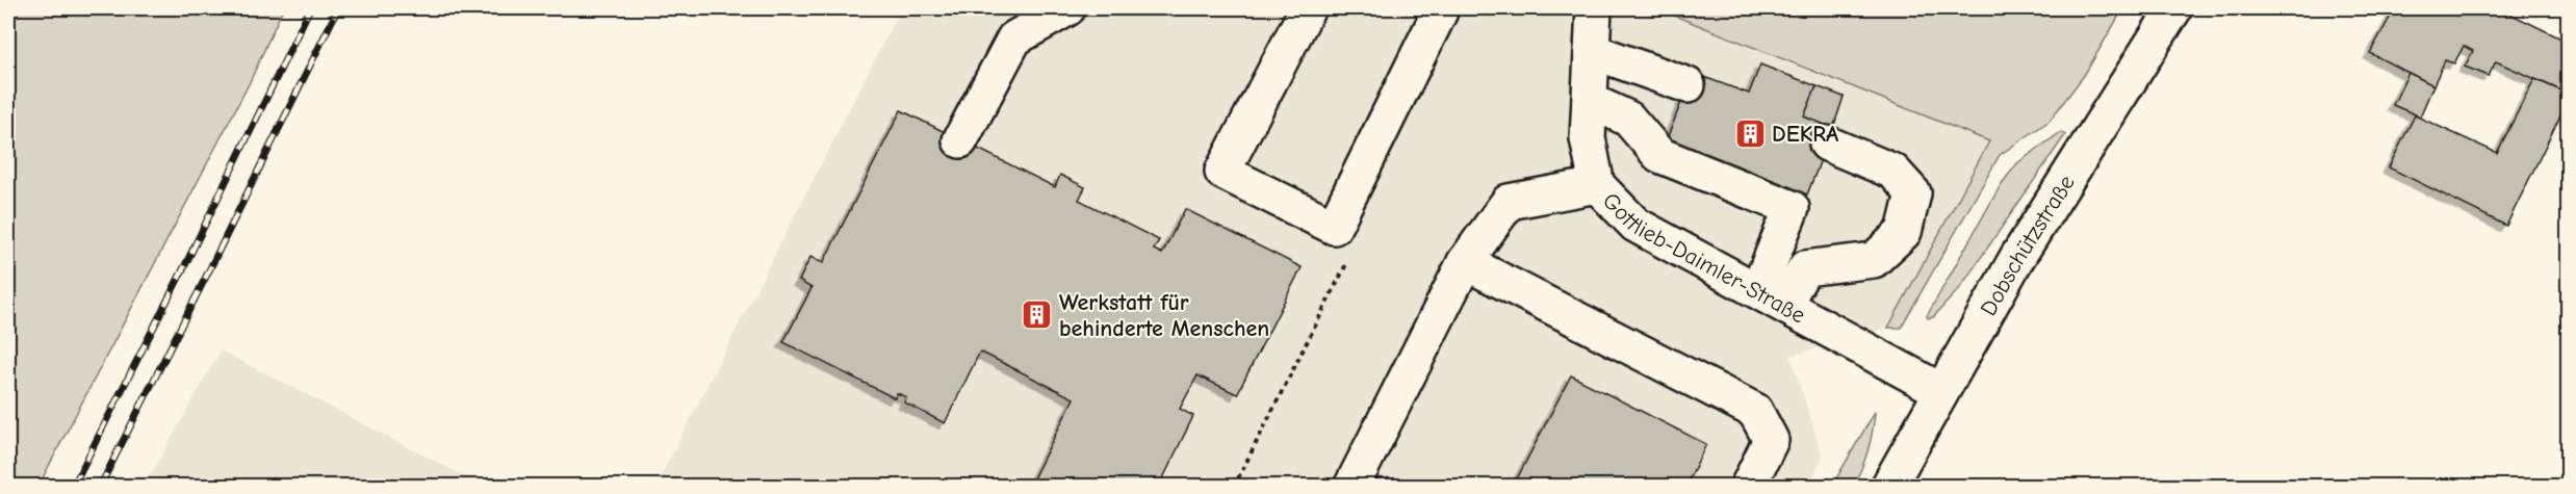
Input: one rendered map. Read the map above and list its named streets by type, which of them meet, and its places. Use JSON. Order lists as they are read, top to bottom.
{
  "streets": {
    "street": ["Dobschützstraße", "Gottlieb-Daimler-Straße"]
  },
  "crossings": [
    ["Dobschützstraße", "Gottlieb-Daimler-Straße"]
  ],
  "places": {
    "building": ["DEKRA", "Werkstatt für behinderte Menschen"]
  }
}
